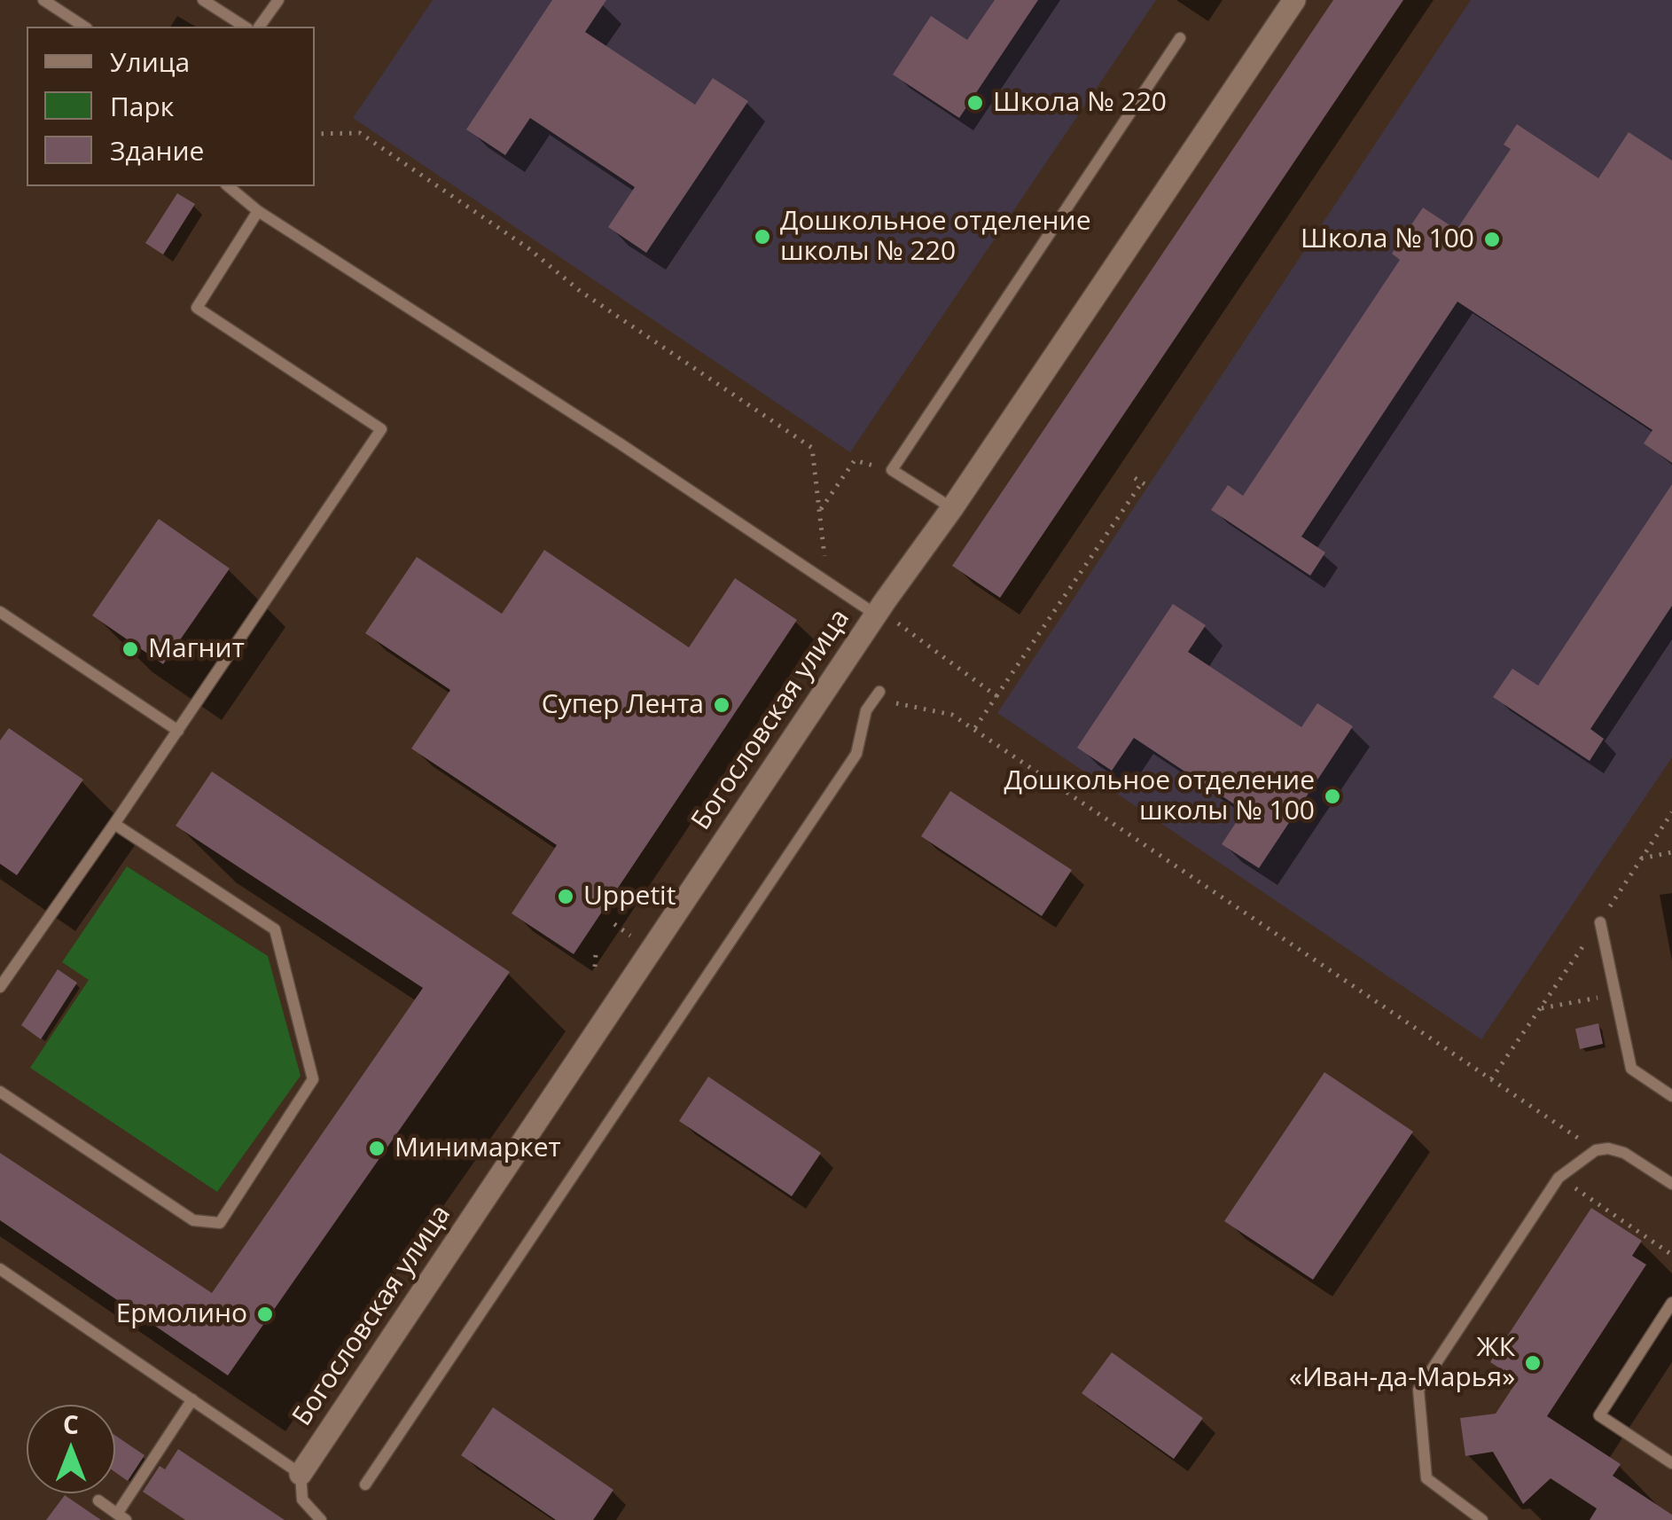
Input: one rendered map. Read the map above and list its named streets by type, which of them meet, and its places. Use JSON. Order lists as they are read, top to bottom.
{
  "streets": {
    "street": ["Богословская улица"]
  },
  "places": [
    "Школа № 220",
    "Дошкольное отделение школы № 220",
    "Школа № 100",
    "Магнит",
    "Супер Лента",
    "Дошкольное отделение школы № 100",
    "Uppetit",
    "Минимаркет",
    "Ермолино",
    "ЖК «Иван-да-Марья»"
  ],
  "legend": ["Улица", "Парк", "Здание"],
  "north": "top"
}
